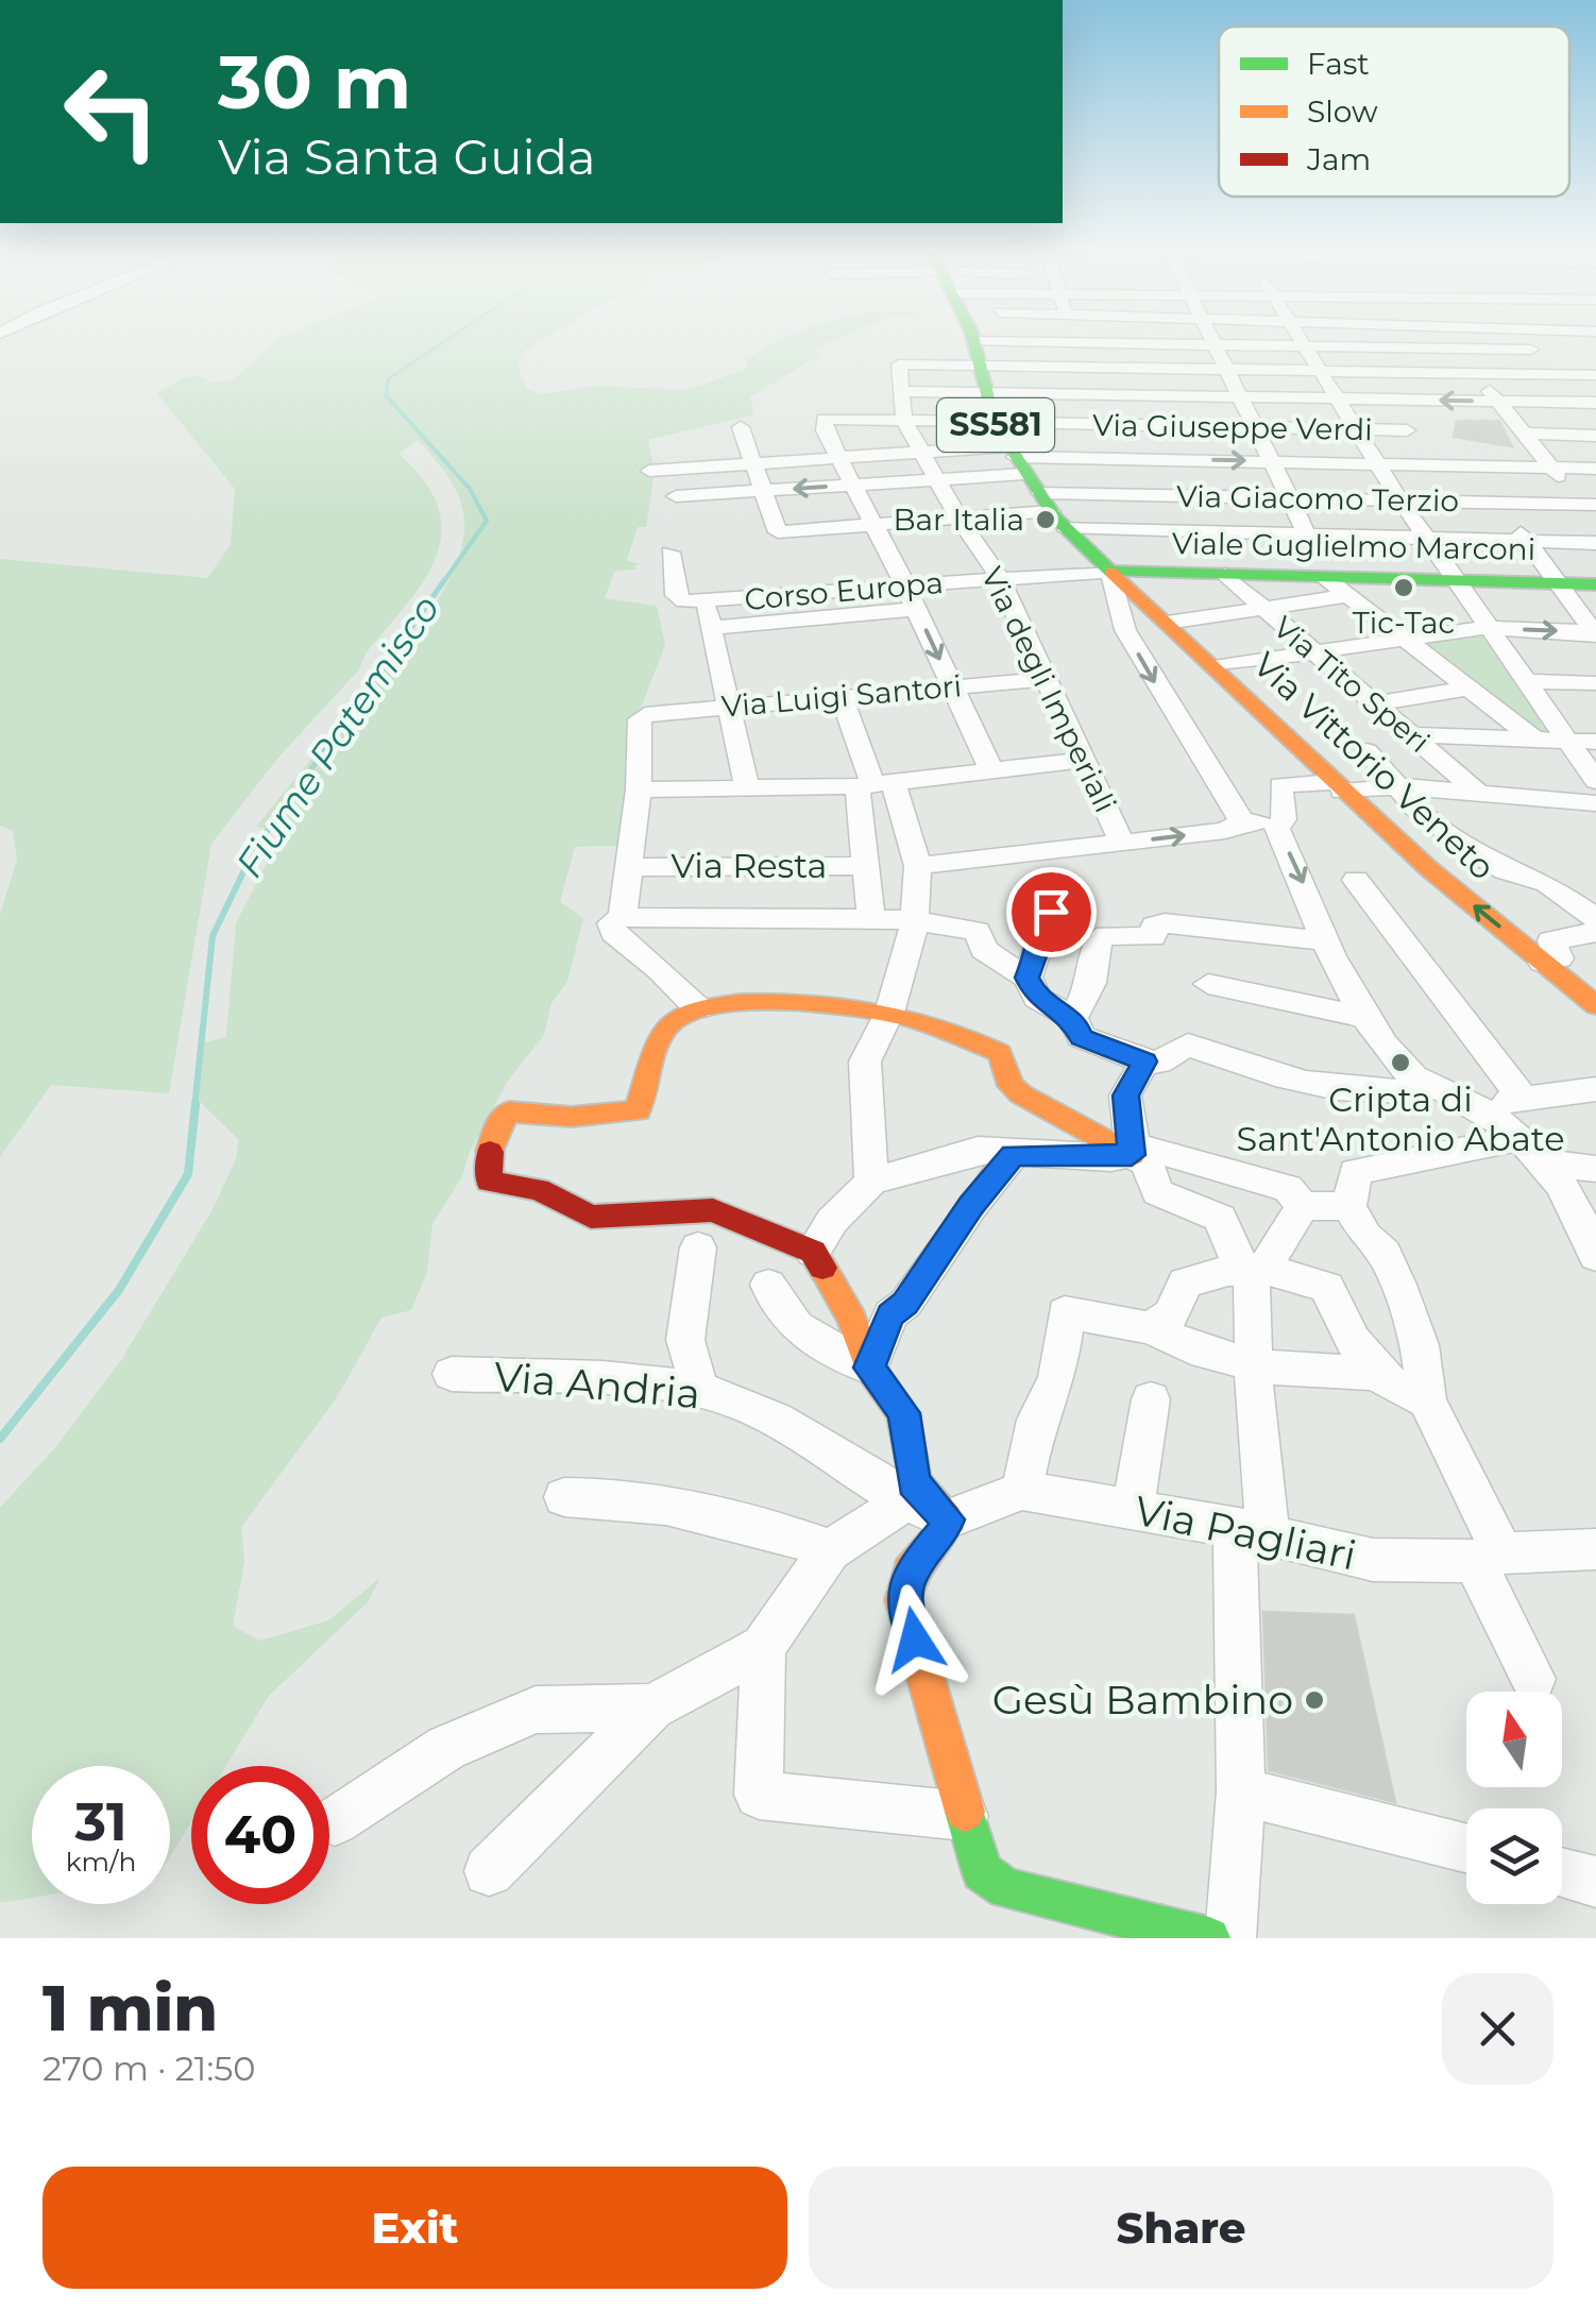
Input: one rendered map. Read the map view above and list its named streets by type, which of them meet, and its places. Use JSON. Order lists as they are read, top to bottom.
{
  "streets": {
    "street": [
      "SS581",
      "Via Giuseppe Verdi",
      "Via Giacomo Terzio",
      "Viale Guglielmo Marconi",
      "Corso Europa",
      "Via Tito Speri",
      "Via degli Imperiali",
      "Via Luigi Santori",
      "Via Vittorio Veneto",
      "Via Resta",
      "Via Andria",
      "Via Pagliari"
    ]
  },
  "crossings": [
    ["SS581", "Via Giuseppe Verdi"],
    ["SS581", "Via Giacomo Terzio"],
    ["SS581", "Viale Guglielmo Marconi"],
    ["SS581", "Corso Europa"],
    ["SS581", "Via Vittorio Veneto"],
    ["Via Giuseppe Verdi", "Via degli Imperiali"],
    ["Viale Guglielmo Marconi", "Corso Europa"],
    ["Viale Guglielmo Marconi", "Via Tito Speri"],
    ["Viale Guglielmo Marconi", "Via Vittorio Veneto"],
    ["Corso Europa", "Via degli Imperiali"],
    ["Corso Europa", "Via Vittorio Veneto"],
    ["Via degli Imperiali", "Via Luigi Santori"]
  ],
  "water": ["Fiume Patemisco"],
  "places": [
    "Bar Italia",
    "Tic-Tac",
    "Cripta di Sant'Antonio Abate",
    "Gesù Bambino"
  ],
  "legend": ["Fast", "Slow", "Jam"],
  "north": "top",
  "page": {
    "turn": ["30 m", "Via Santa Guida"],
    "speed": "31 km/h",
    "limit": "40",
    "heading": ["1 min", "270 m · 21:50"],
    "buttons": ["Exit", "Share"]
  }
}
